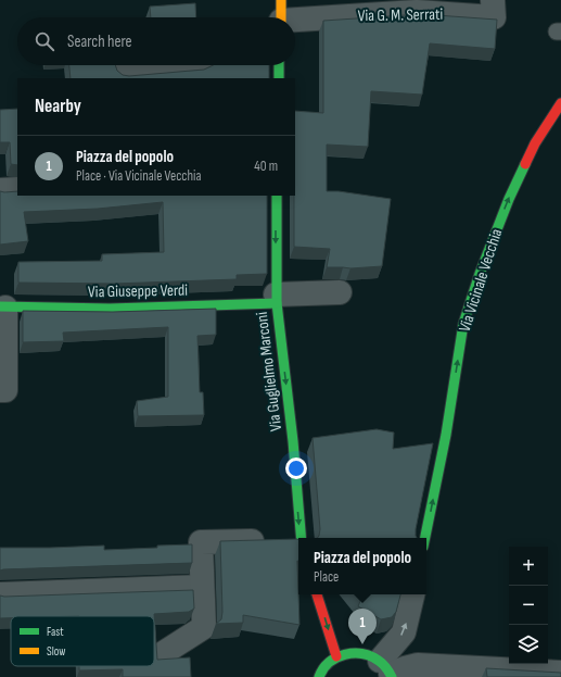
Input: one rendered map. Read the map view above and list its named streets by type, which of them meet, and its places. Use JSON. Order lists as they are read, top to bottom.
{
  "streets": {
    "street": [
      "Via G. M. Serrati",
      "Via Vicinale Vecchia",
      "Via Giuseppe Verdi",
      "Via Guglielmo Marconi"
    ]
  },
  "crossings": [
    ["Via Giuseppe Verdi", "Via Guglielmo Marconi"]
  ],
  "one_way": ["Via Vicinale Vecchia", "Via Guglielmo Marconi"],
  "legend": ["Fast", "Slow"],
  "page": {
    "search": "Search here",
    "heading": "Nearby",
    "list": [
      {
        "mark": "1",
        "name": "Piazza del popolo",
        "note": "Place · Via Vicinale Vecchia",
        "value": "40 m"
      }
    ],
    "popup": ["Piazza del popolo", "Place"],
    "map_buttons": ["+", "−"],
    "pins": "1"
  }
}
